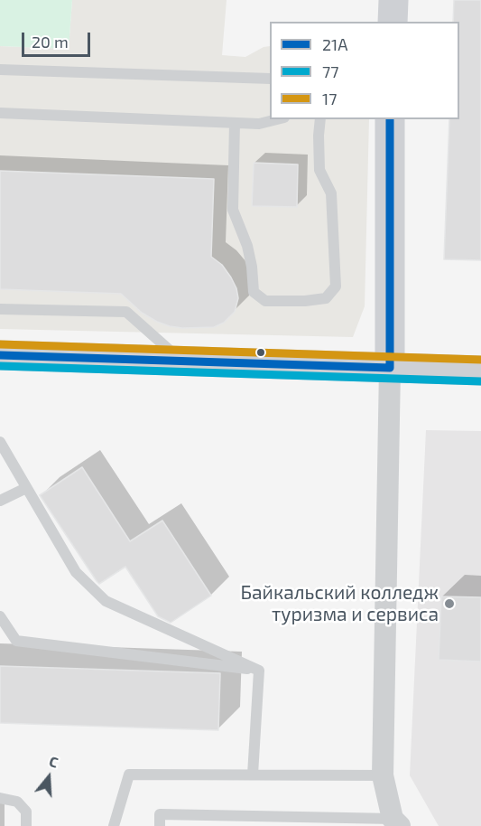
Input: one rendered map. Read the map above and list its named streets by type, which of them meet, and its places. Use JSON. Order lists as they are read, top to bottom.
{
  "places": ["Байкальский колледж туризма и сервиса"],
  "lines": ["transit line 21А", "transit line 17", "transit line 77"],
  "legend": ["21А", "77", "17"],
  "scale_bar": "20 m",
  "north": "top"
}
